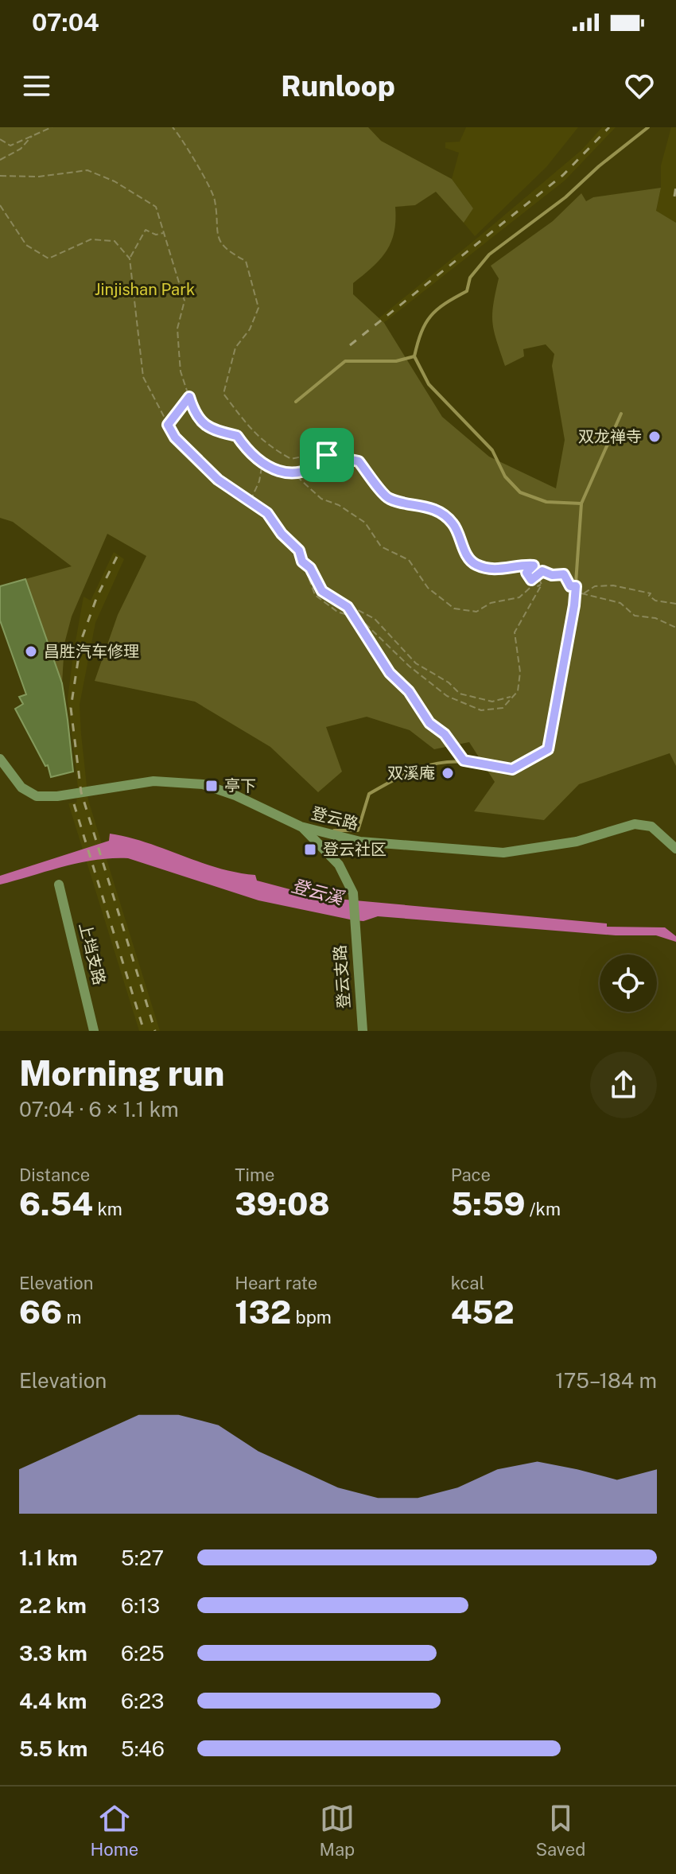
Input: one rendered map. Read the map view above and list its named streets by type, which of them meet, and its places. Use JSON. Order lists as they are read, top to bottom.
{
  "streets": {
    "street": ["登云路", "上垱支路", "登云支路"]
  },
  "crossings": [
    ["登云路", "登云支路"]
  ],
  "water": ["登云溪"],
  "parks": ["Jinjishan Park"],
  "places": {
    "other": ["双龙禅寺", "昌胜汽车修理", "双溪庵"],
    "transit": ["亭下", "登云社区"]
  },
  "page": {
    "status": "07:04",
    "header": "Runloop",
    "heading": ["Morning run", "07:04 · 6 × 1.1 km"],
    "stats": [
      ["Distance", "6.54 km"],
      ["Time", "39:08"],
      ["Pace", "5:59 /km"],
      ["Elevation", "66 m"],
      ["Heart rate", "132 bpm"],
      ["kcal", "452"]
    ],
    "chart": ["Elevation", "175–184 m"],
    "list": [
      {
        "name": "1.1 km",
        "note": "5:27"
      },
      {
        "name": "2.2 km",
        "note": "6:13"
      },
      {
        "name": "3.3 km",
        "note": "6:25"
      },
      {
        "name": "4.4 km",
        "note": "6:23"
      },
      {
        "name": "5.5 km",
        "note": "5:46"
      }
    ],
    "tabs": ["Home", "Map", "Saved"]
  }
}
